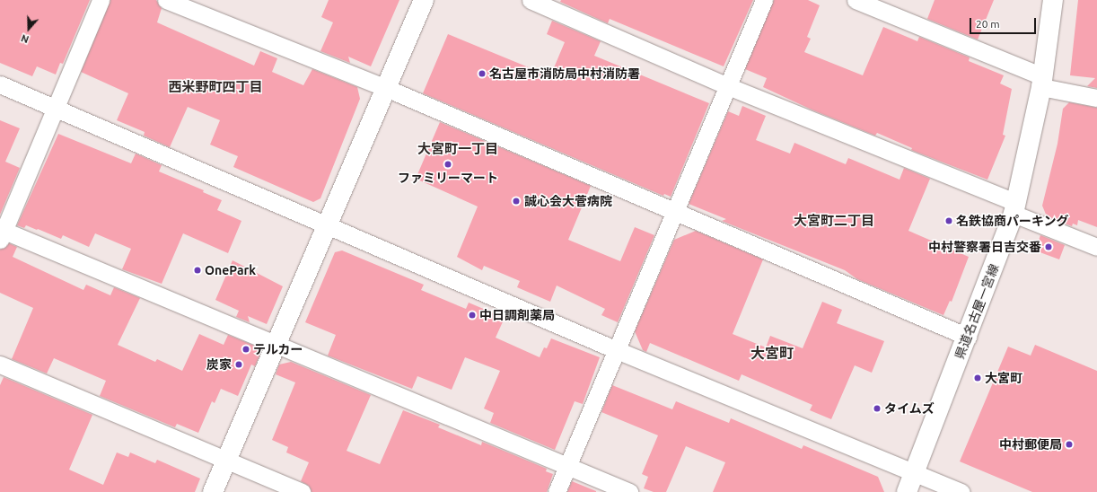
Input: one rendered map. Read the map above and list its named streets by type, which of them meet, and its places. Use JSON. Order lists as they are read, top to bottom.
{
  "streets": {
    "street": ["県道名古屋一宮線"]
  },
  "districts": [
    "西米野町四丁目",
    "大宮町一丁目",
    "大宮町二丁目",
    "大宮町"
  ],
  "places": [
    "名古屋市消防局中村消防署",
    "ファミリーマート",
    "誠心会大菅病院",
    "名鉄協商パーキング",
    "中村警察署日吉交番",
    "OnePark",
    "中日調剤薬局",
    "テルカー",
    "炭家",
    "大宮町",
    "タイムズ",
    "中村郵便局"
  ],
  "scale_bar": "20 m",
  "north": "bottom"
}
